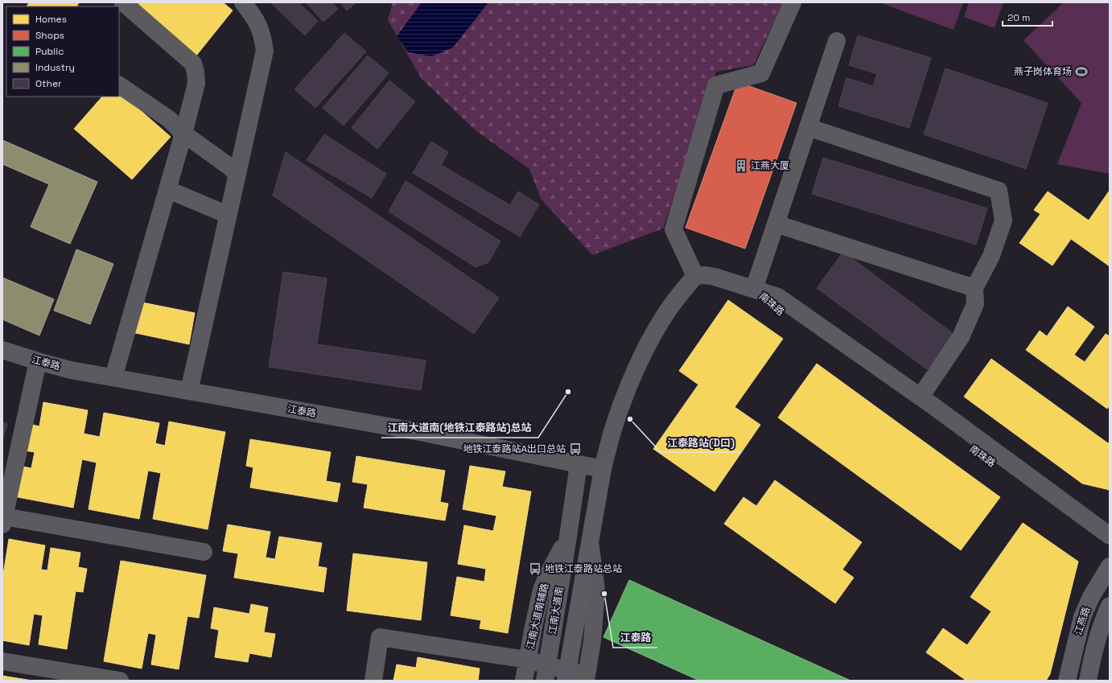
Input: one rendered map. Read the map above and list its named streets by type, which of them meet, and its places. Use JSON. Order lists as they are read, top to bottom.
{
  "streets": {
    "main road": ["江燕路"],
    "street": [
      "南珠路",
      "江泰路",
      "江南大道南",
      "江南大道南辅路"
    ]
  },
  "crossings": [
    ["江泰路", "江南大道南"],
    ["江南大道南", "江南大道南辅路"]
  ],
  "places": {
    "sports": ["燕子岗体育场"],
    "building": ["江燕大厦"],
    "other": ["江南大道南(地铁江泰路站)总站", "江泰路站(D口)", "江泰路"],
    "bus stop": ["地铁江泰路站A出口总站", "地铁江泰路站总站"]
  },
  "legend": [
    "Homes",
    "Shops",
    "Public",
    "Industry",
    "Other"
  ],
  "scale_bar": "20 m"
}
